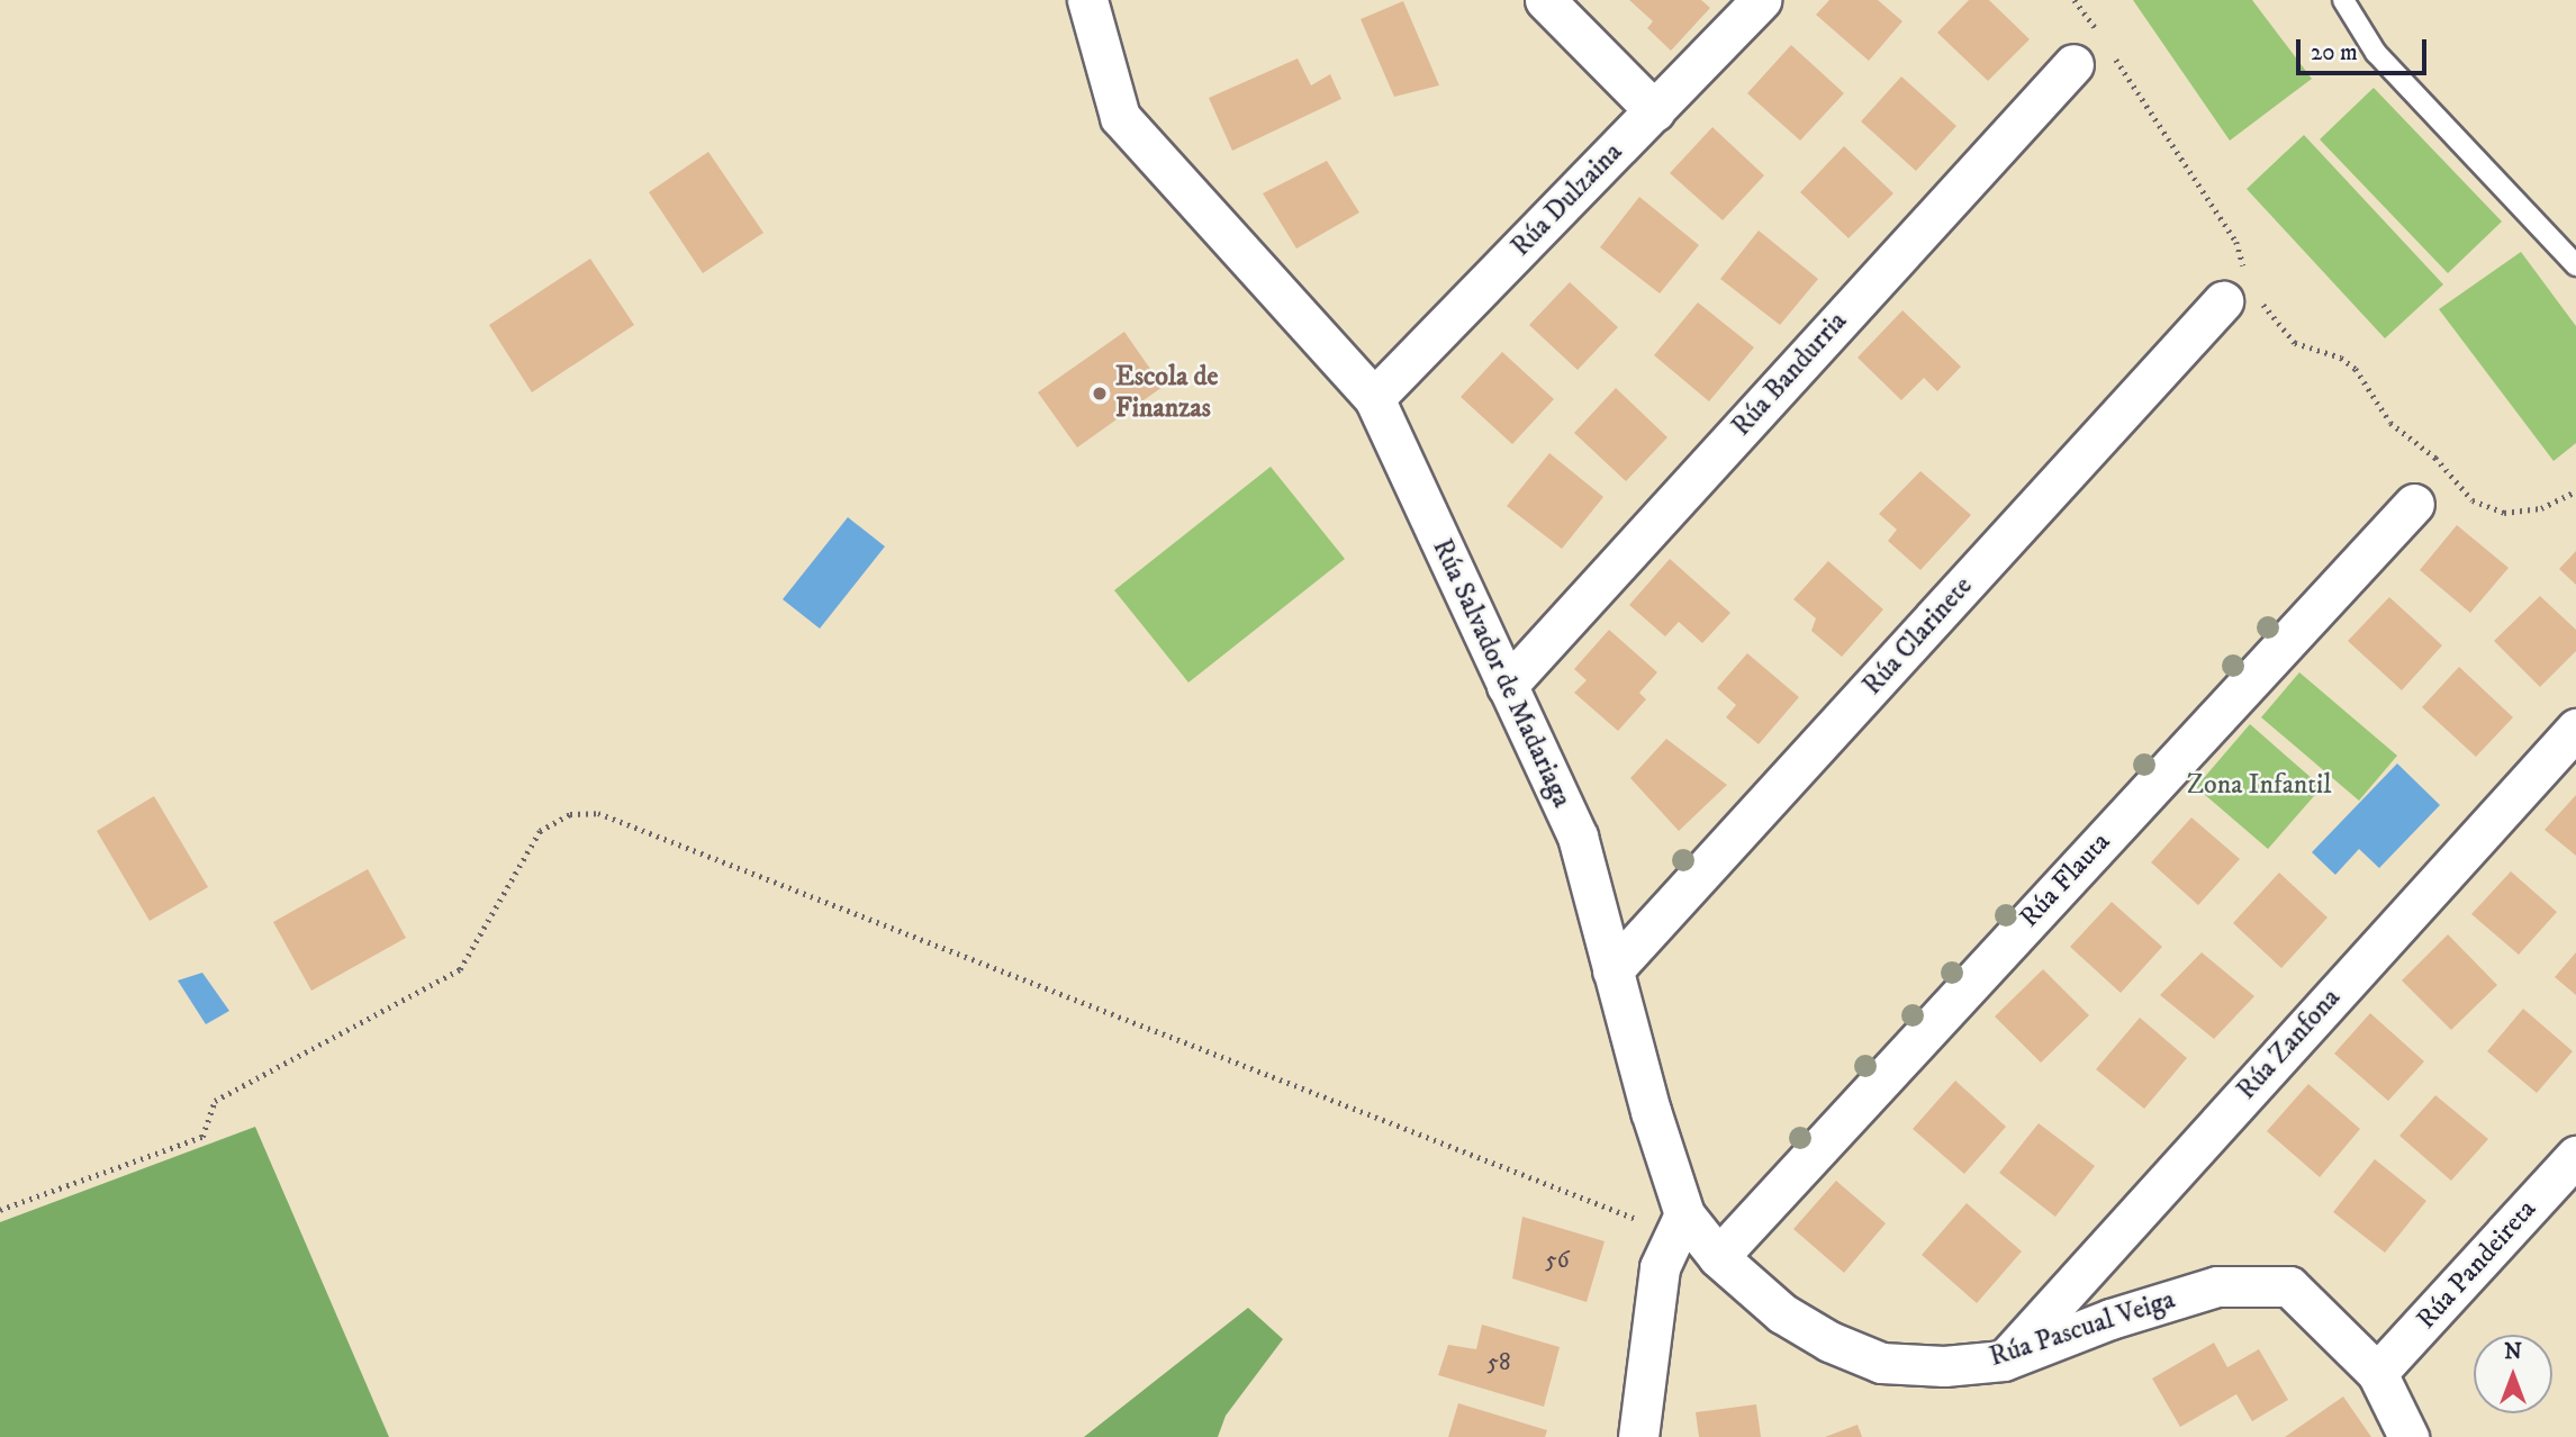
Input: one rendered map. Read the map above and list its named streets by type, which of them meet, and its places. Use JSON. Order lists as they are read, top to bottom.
{
  "streets": {
    "street": [
      "Rúa Dulzaina",
      "Rúa Bandurria",
      "Rúa Clarinete",
      "Rúa Salvador de Madariaga",
      "Rúa Flauta",
      "Rúa Zanfona",
      "Rúa Pandeireta",
      "Rúa Pascual Veiga"
    ]
  },
  "crossings": [
    ["Rúa Dulzaina", "Rúa Salvador de Madariaga"],
    ["Rúa Bandurria", "Rúa Salvador de Madariaga"],
    ["Rúa Clarinete", "Rúa Salvador de Madariaga"],
    ["Rúa Salvador de Madariaga", "Rúa Pascual Veiga"],
    ["Rúa Flauta", "Rúa Pascual Veiga"],
    ["Rúa Zanfona", "Rúa Pascual Veiga"],
    ["Rúa Pandeireta", "Rúa Pascual Veiga"]
  ],
  "parks": ["Zona Infantil"],
  "places": ["Escola de Finanzas"],
  "house_numbers": ["56", "58"],
  "scale_bar": "20 m",
  "north": "top"
}
